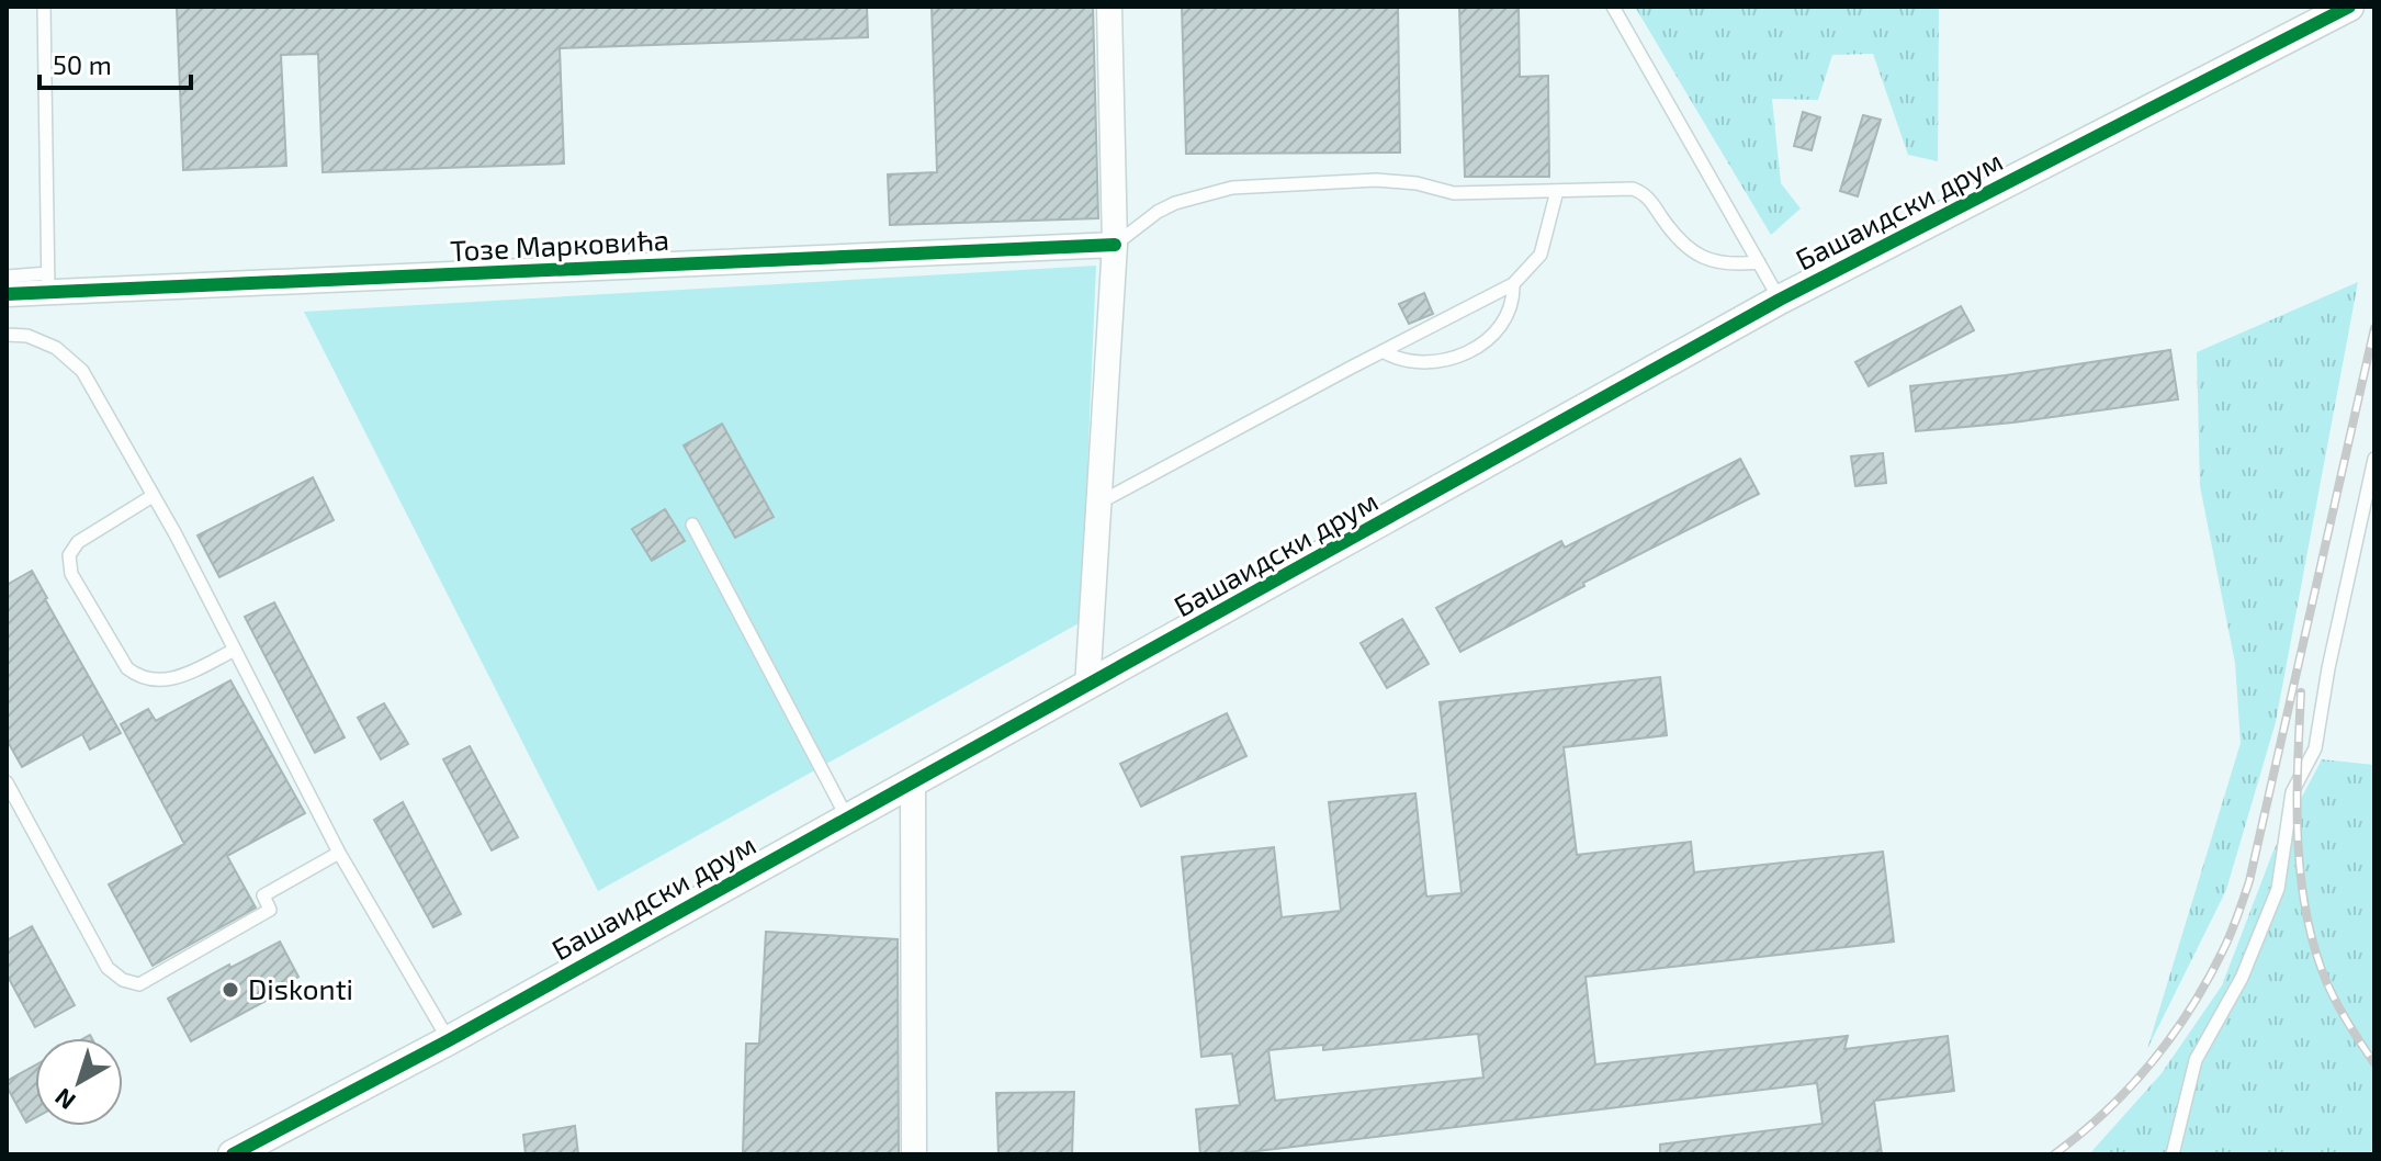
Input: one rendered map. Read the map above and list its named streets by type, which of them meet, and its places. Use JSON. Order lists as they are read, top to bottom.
{
  "streets": {
    "street": ["Башаидски друм", "Тозе Марковића"]
  },
  "places": ["Diskonti"],
  "scale_bar": "50 m",
  "north": "bottom left"
}
